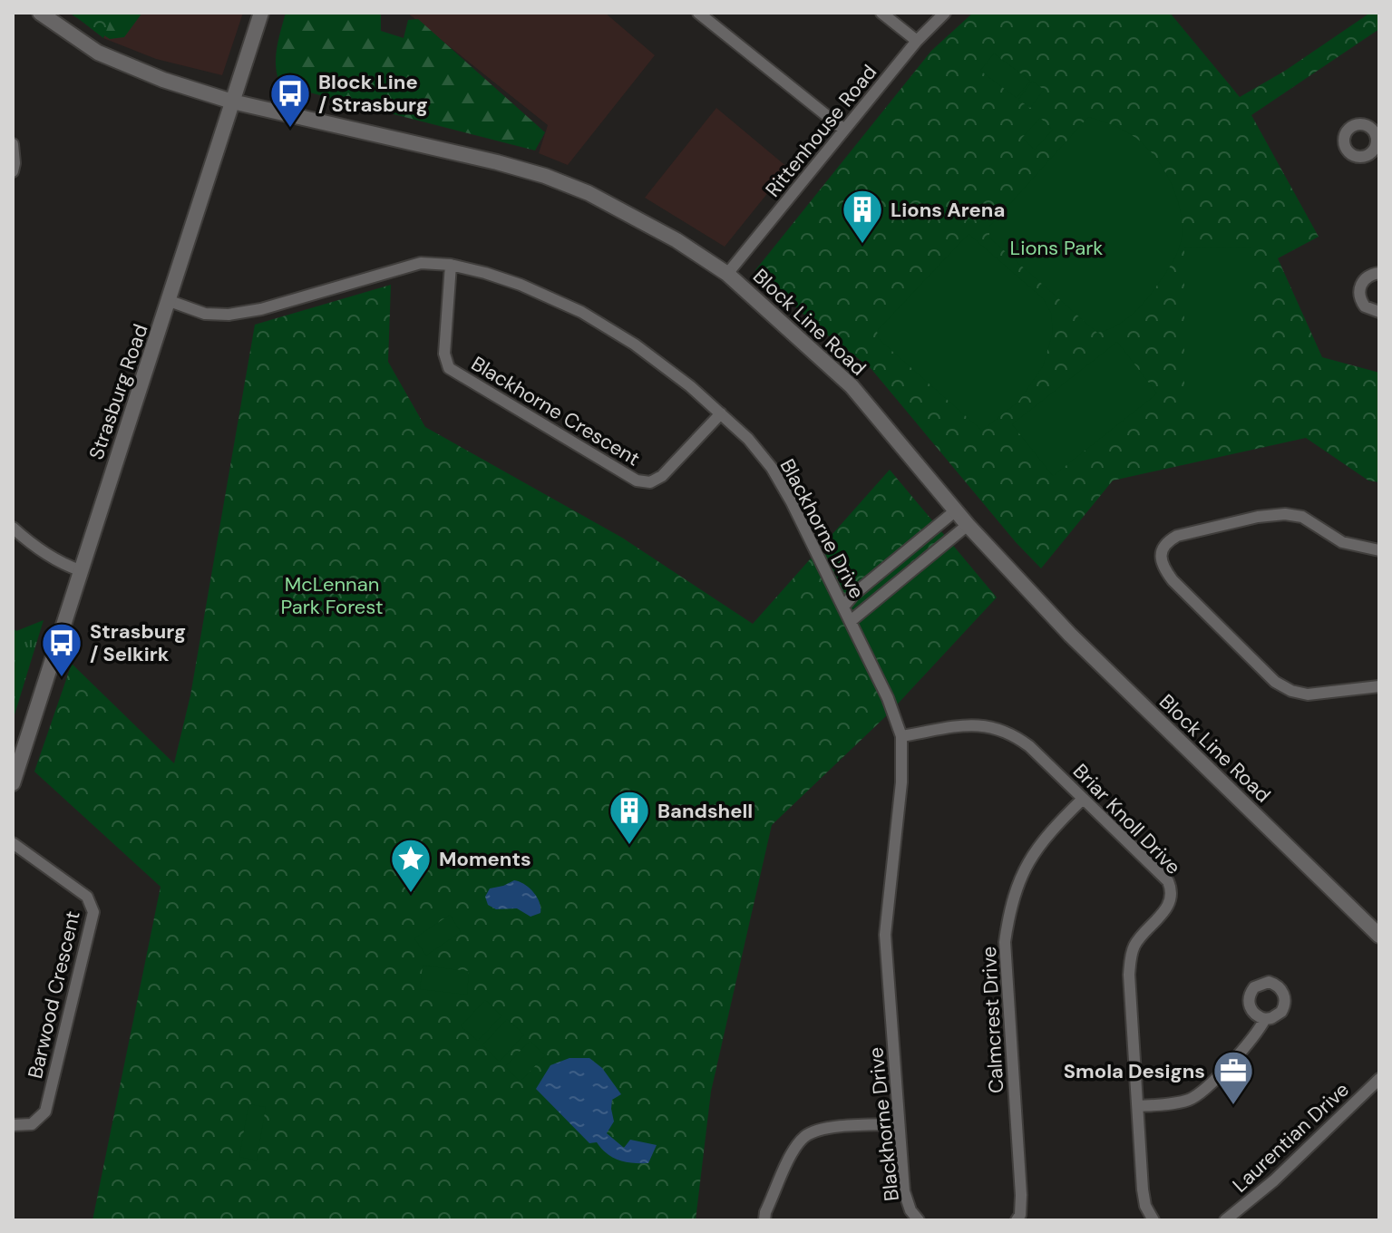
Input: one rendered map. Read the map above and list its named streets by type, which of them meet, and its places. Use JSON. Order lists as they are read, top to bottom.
{
  "streets": {
    "street": [
      "Rittenhouse Road",
      "Block Line Road",
      "Strasburg Road",
      "Blackhorne Crescent",
      "Blackhorne Drive",
      "Briar Knoll Drive",
      "Barwood Crescent",
      "Calmcrest Drive",
      "Laurentian Drive"
    ]
  },
  "crossings": [
    ["Rittenhouse Road", "Block Line Road"],
    ["Block Line Road", "Strasburg Road"],
    ["Strasburg Road", "Blackhorne Drive"],
    ["Blackhorne Crescent", "Blackhorne Drive"],
    ["Blackhorne Drive", "Briar Knoll Drive"],
    ["Briar Knoll Drive", "Calmcrest Drive"]
  ],
  "parks": ["Lions Park", "McLennan Park Forest"],
  "places": {
    "bus stop": ["Block Line / Strasburg", "Strasburg / Selkirk"],
    "building": ["Lions Arena", "Bandshell"],
    "place": ["Moments"],
    "office": ["Smola Designs"]
  }
}
